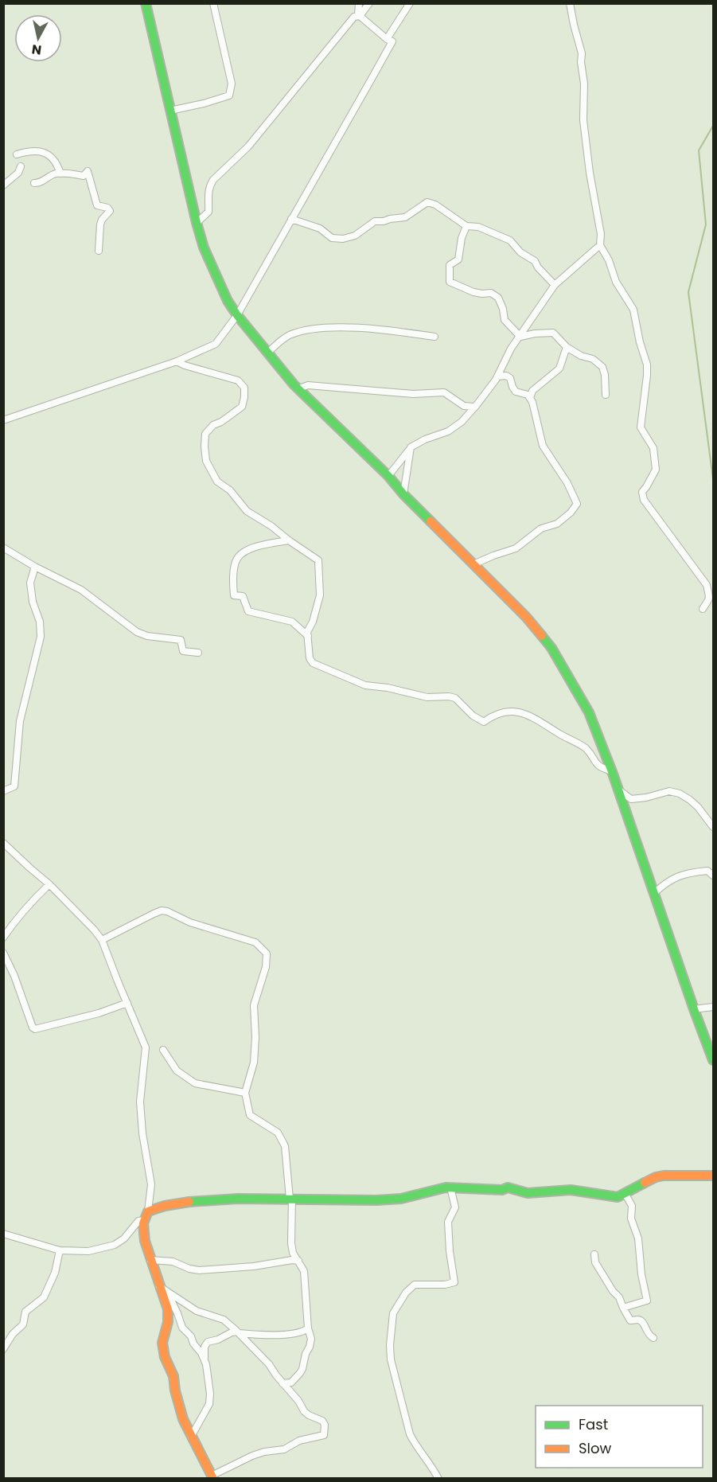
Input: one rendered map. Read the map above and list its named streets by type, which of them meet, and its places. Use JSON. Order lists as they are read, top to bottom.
{
  "legend": ["Fast", "Slow"],
  "north": "bottom"
}
